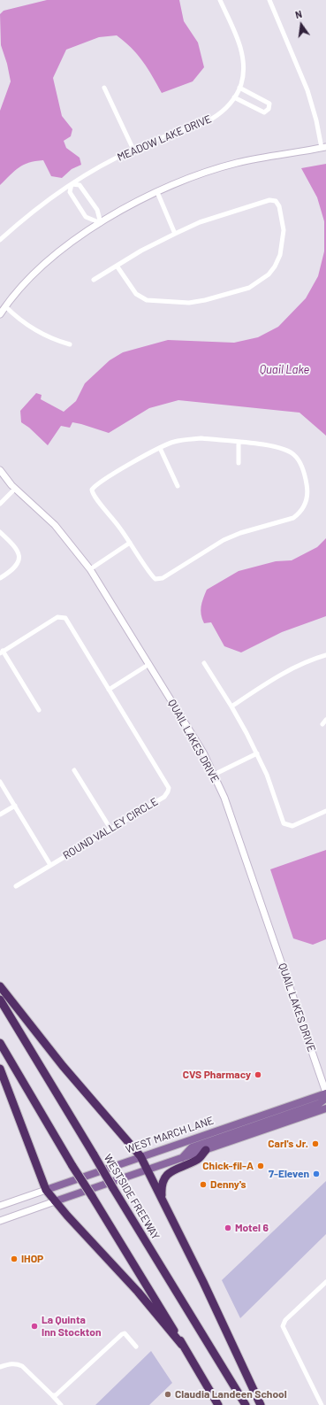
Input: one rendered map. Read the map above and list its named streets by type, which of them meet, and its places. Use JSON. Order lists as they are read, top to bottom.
{
  "streets": {
    "highway": ["WESTSIDE FREEWAY"],
    "main road": ["QUAIL LAKES DRIVE", "WEST MARCH LANE"],
    "street": ["MEADOW LAKE DRIVE", "ROUND VALLEY CIRCLE"]
  },
  "crossings": [
    ["QUAIL LAKES DRIVE", "WEST MARCH LANE"]
  ],
  "water": ["Quail Lake"],
  "places": [
    "CVS Pharmacy",
    "Carl's Jr.",
    "Chick-fil-A",
    "7-Eleven",
    "Denny's",
    "Motel 6",
    "IHOP",
    "La Quinta Inn Stockton",
    "Claudia Landeen School"
  ],
  "north": "top"
}
